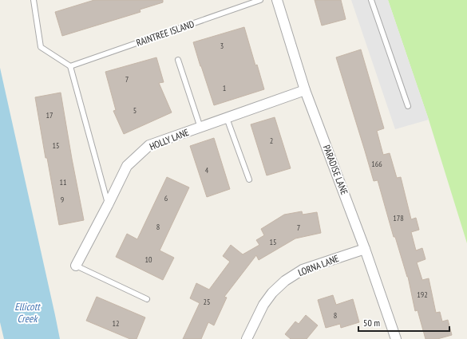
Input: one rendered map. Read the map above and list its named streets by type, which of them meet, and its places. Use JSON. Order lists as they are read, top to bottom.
{
  "streets": {
    "street": ["HOLLY LANE", "PARADISE LANE", "LORNA LANE"],
    "lane": ["RAINTREE ISLAND"]
  },
  "crossings": [
    ["HOLLY LANE", "PARADISE LANE"],
    ["PARADISE LANE", "LORNA LANE"]
  ],
  "water": ["Ellicott Creek"],
  "house_numbers": [
    "3",
    "7",
    "1",
    "5",
    "17",
    "2",
    "15",
    "166",
    "4",
    "11",
    "6",
    "9",
    "178",
    "8",
    "7",
    "15",
    "10",
    "192",
    "25",
    "8",
    "12"
  ],
  "scale_bar": "50 m"
}
